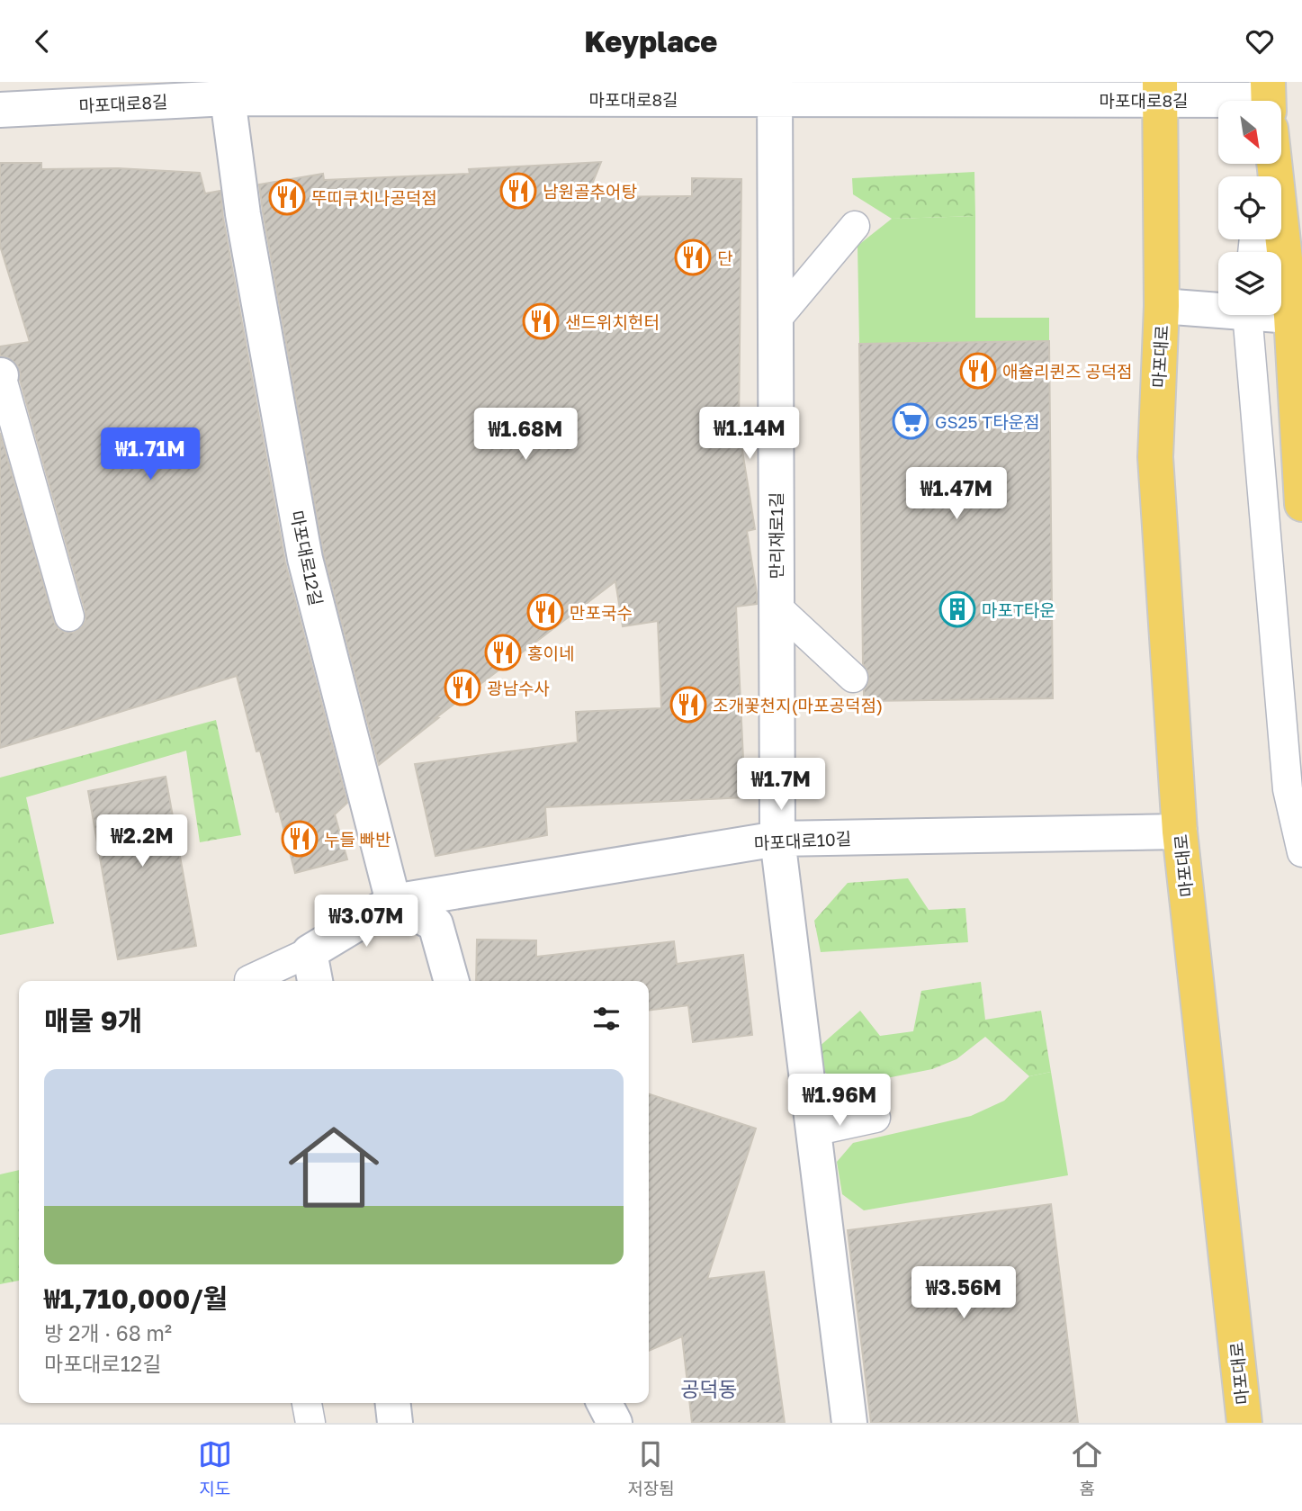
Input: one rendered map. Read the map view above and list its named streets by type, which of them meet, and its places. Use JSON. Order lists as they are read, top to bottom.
{
  "streets": {
    "main road": ["마포대로"],
    "street": [
      "마포대로8길",
      "만리재로1길",
      "마포대로12길",
      "마포대로10길"
    ]
  },
  "crossings": [
    ["마포대로8길", "마포대로"],
    ["마포대로8길", "만리재로1길"],
    ["마포대로8길", "마포대로12길"],
    ["마포대로", "마포대로10길"],
    ["만리재로1길", "마포대로10길"],
    ["마포대로12길", "마포대로10길"]
  ],
  "districts": ["공덕동"],
  "places": {
    "restaurant": [
      "남원골추어탕",
      "뚜띠쿠치나공덕점",
      "단",
      "샌드위치헌터",
      "애슐리퀸즈 공덕점",
      "만포국수",
      "홍이네",
      "광남수사",
      "조개꽃천지(마포공덕점)",
      "누들 빠반"
    ],
    "supermarket": ["GS25 T타운점"],
    "building": ["마포T타운"]
  },
  "north": "bottom right",
  "page": {
    "header": "Keyplace",
    "price": [
      "₩1.14M",
      "₩1.68M",
      "₩1.71M",
      "₩1.47M",
      "₩1.7M",
      "₩2.2M",
      "₩3.07M",
      "₩1.96M",
      "₩3.56M"
    ],
    "heading": "매물 9개",
    "list": [
      {
        "name": "₩1,710,000/월",
        "note": "방 2개 · 68 m² · 마포대로12길"
      }
    ],
    "tabs": ["지도", "저장됨", "홈"]
  }
}
